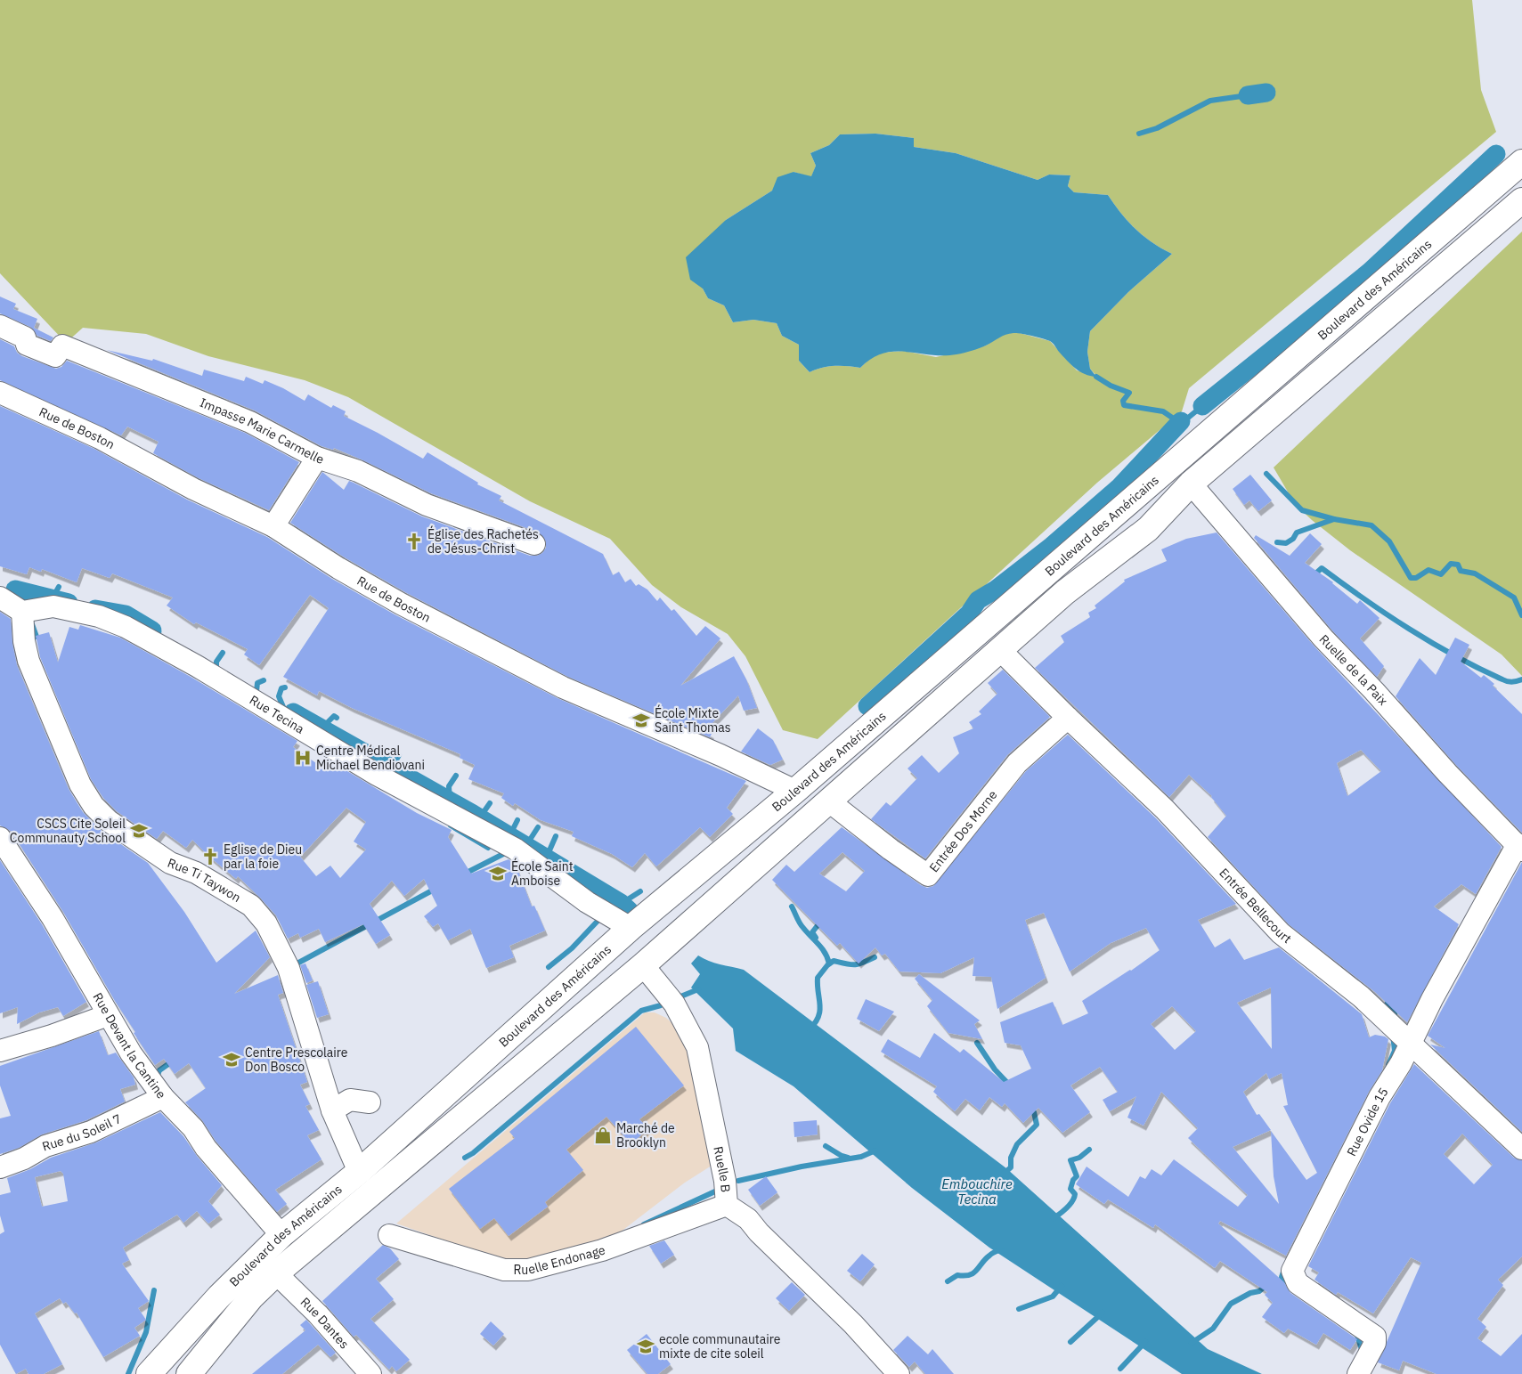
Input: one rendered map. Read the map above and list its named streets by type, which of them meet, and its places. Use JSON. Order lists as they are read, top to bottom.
{
  "streets": {
    "main road": ["Boulevard des Américains"],
    "street": [
      "Rue de Boston",
      "Impasse Marie Carmelle",
      "Ruelle de la Paix",
      "Rue Tecina",
      "Entrée Dos Morne",
      "Rue Ti Taywon",
      "Entrée Bellecourt",
      "Rue Devant la Cantine",
      "Rue Ovide 15",
      "Rue du Soleil 7",
      "Ruelle B",
      "Ruelle Endonage",
      "Rue Dantes"
    ]
  },
  "crossings": [
    ["Boulevard des Américains", "Rue de Boston"],
    ["Boulevard des Américains", "Ruelle de la Paix"],
    ["Boulevard des Américains", "Rue Tecina"],
    ["Boulevard des Américains", "Entrée Dos Morne"],
    ["Boulevard des Américains", "Rue Ti Taywon"],
    ["Boulevard des Américains", "Entrée Bellecourt"],
    ["Boulevard des Américains", "Rue Devant la Cantine"],
    ["Boulevard des Américains", "Ruelle B"],
    ["Boulevard des Américains", "Rue Dantes"],
    ["Ruelle de la Paix", "Rue Ovide 15"],
    ["Rue Tecina", "Rue Ti Taywon"],
    ["Entrée Dos Morne", "Entrée Bellecourt"],
    ["Entrée Bellecourt", "Rue Ovide 15"],
    ["Rue Devant la Cantine", "Rue du Soleil 7"],
    ["Ruelle B", "Ruelle Endonage"]
  ],
  "water": ["Embouchire Tecina"],
  "places": {
    "church": ["Église des Rachetés de Jésus-Christ", "Eglise de Dieu par la foie"],
    "school or university": [
      "École Mixte Saint Thomas",
      "CSCS Cite Soleil Communauty School",
      "École Saint Amboise",
      "Centre Prescolaire Don Bosco",
      "ecole communautaire mixte de cite soleil"
    ],
    "hospital": ["Centre Médical Michael Bendiovani"],
    "shop": ["Marché de Brooklyn"]
  }
}
